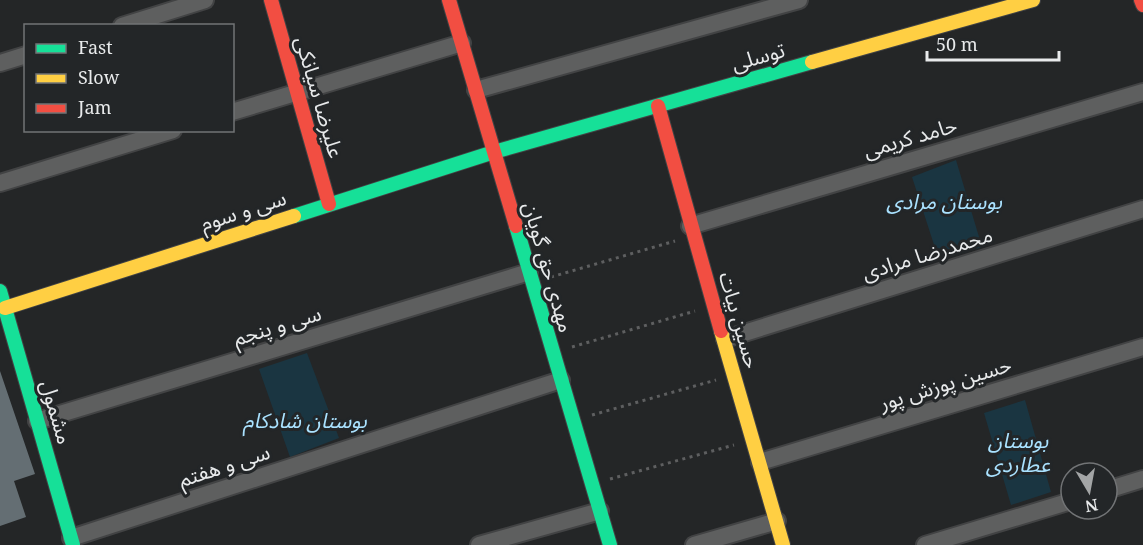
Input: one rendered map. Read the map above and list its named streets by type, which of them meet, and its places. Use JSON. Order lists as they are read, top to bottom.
{
  "streets": {
    "street": [
      "توسلی",
      "علیرضا سیانکی",
      "حامد کریمی",
      "سی و سوم",
      "محمدرضا مرادی",
      "مهدی حق گویان",
      "حسین بیات",
      "سی و پنجم",
      "حسین پوزش پور",
      "مشمول",
      "سی و هفتم"
    ]
  },
  "crossings": [
    ["توسلی", "سی و سوم"],
    ["توسلی", "مهدی حق گویان"],
    ["توسلی", "حسین بیات"],
    ["علیرضا سیانکی", "سی و سوم"],
    ["حامد کریمی", "حسین بیات"],
    ["سی و سوم", "مهدی حق گویان"],
    ["سی و سوم", "مشمول"],
    ["محمدرضا مرادی", "حسین بیات"],
    ["مهدی حق گویان", "سی و پنجم"],
    ["مهدی حق گویان", "سی و هفتم"],
    ["حسین بیات", "حسین پوزش پور"],
    ["سی و پنجم", "مشمول"],
    ["مشمول", "سی و هفتم"]
  ],
  "parks": ["بوستان مرادی", "بوستان شادکام", "بوستان عطاردی"],
  "legend": ["Fast", "Slow", "Jam"],
  "scale_bar": "50 m",
  "north": "bottom"
}
